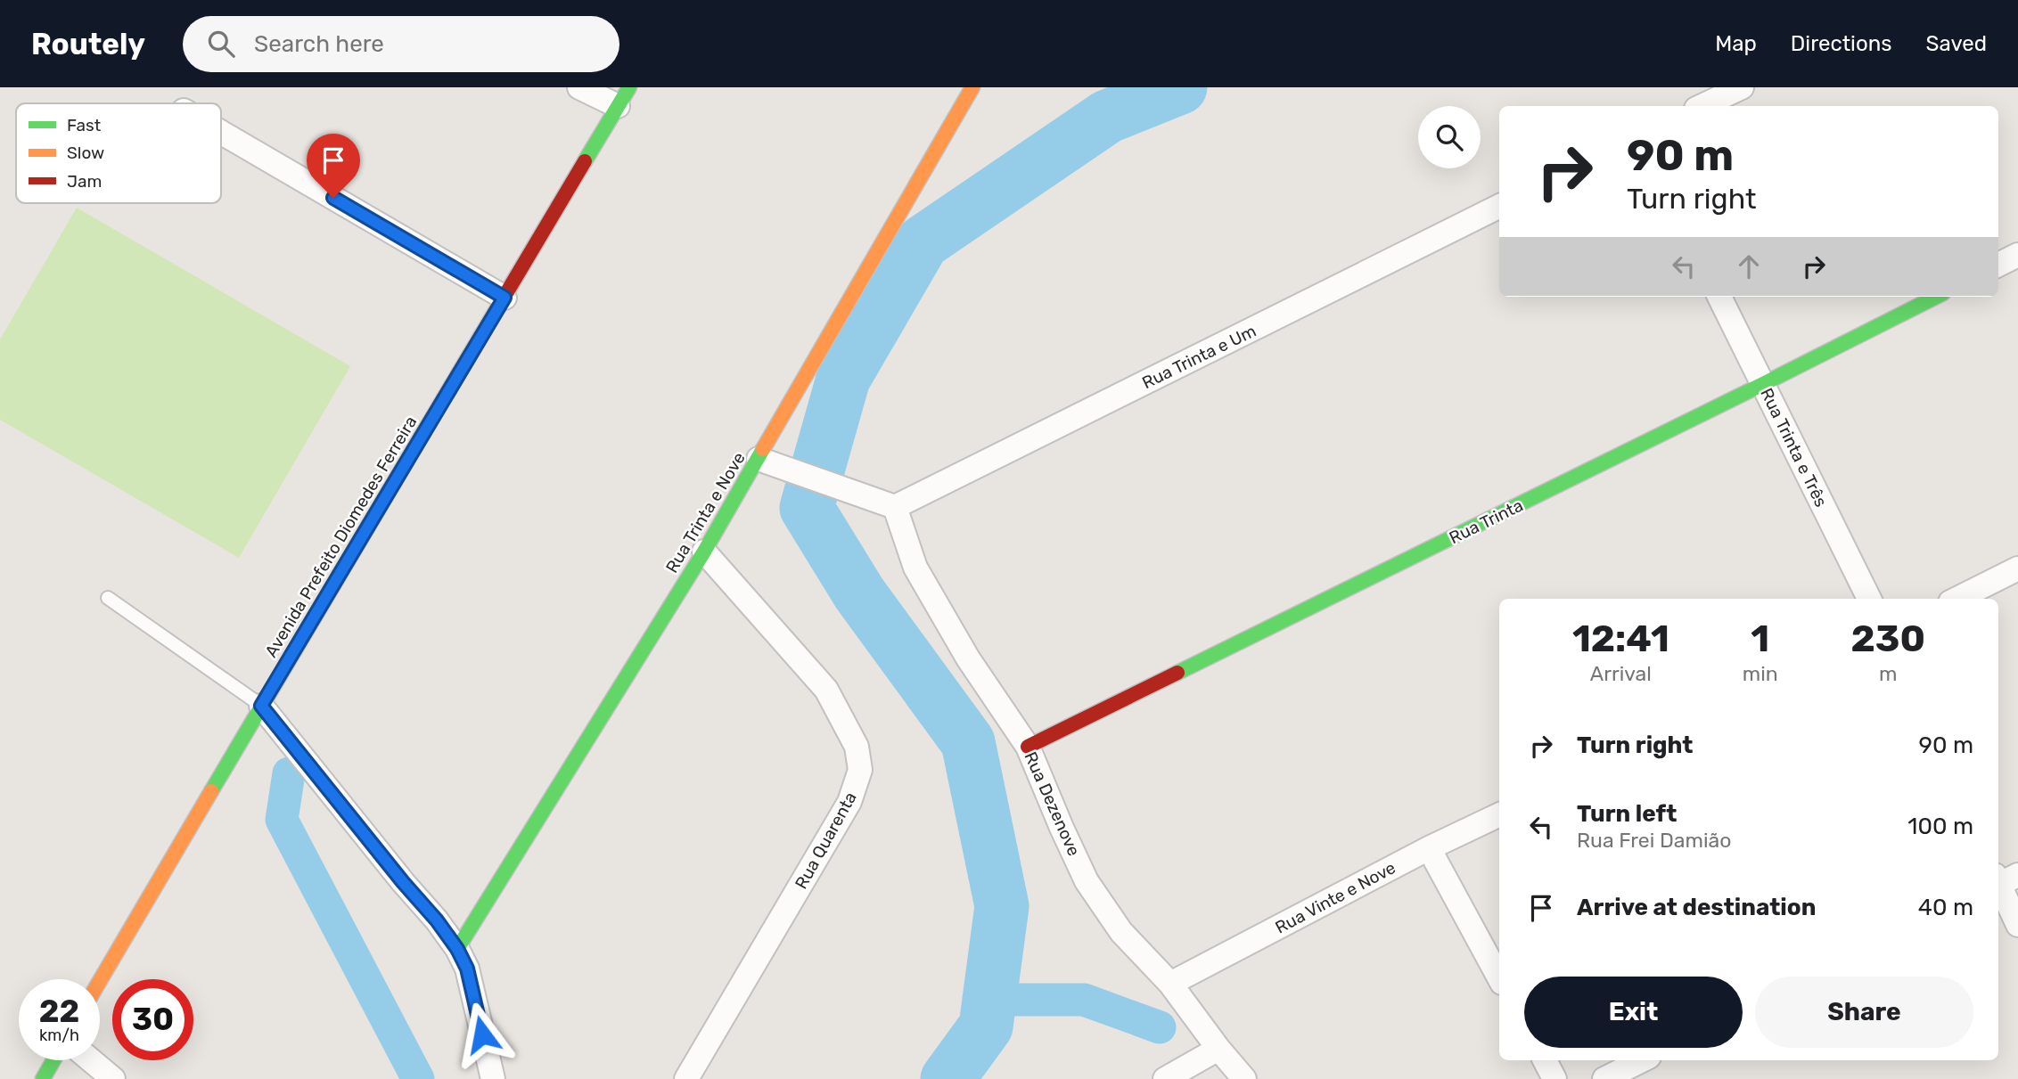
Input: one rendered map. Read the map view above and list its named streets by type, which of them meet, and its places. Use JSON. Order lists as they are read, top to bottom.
{
  "streets": {
    "street": [
      "Rua Trinta e Um",
      "Rua Trinta e Três",
      "Rua Trinta e Nove",
      "Rua Trinta",
      "Avenida Prefeito Diomedes Ferreira",
      "Rua Dezenove",
      "Rua Quarenta",
      "Rua Vinte e Nove"
    ]
  },
  "crossings": [
    ["Rua Trinta e Um", "Rua Dezenove"],
    ["Rua Trinta e Três", "Rua Trinta"],
    ["Rua Trinta e Nove", "Rua Quarenta"],
    ["Rua Trinta", "Rua Dezenove"],
    ["Rua Dezenove", "Rua Vinte e Nove"]
  ],
  "legend": ["Fast", "Slow", "Jam"],
  "page": {
    "header": "Routely",
    "search": "Search here",
    "nav": ["Map", "Directions", "Saved"],
    "turn": ["90 m", "Turn right"],
    "eta": [
      "12:41",
      "Arrival",
      "1",
      "min",
      "230",
      "m"
    ],
    "list": [
      {
        "name": "Turn right",
        "value": "90 m"
      },
      {
        "name": "Turn left",
        "note": "Rua Frei Damião",
        "value": "100 m"
      },
      {
        "name": "Arrive at destination",
        "value": "40 m"
      }
    ],
    "buttons": ["Exit", "Share"],
    "speed": "22 km/h",
    "limit": "30"
  }
}
